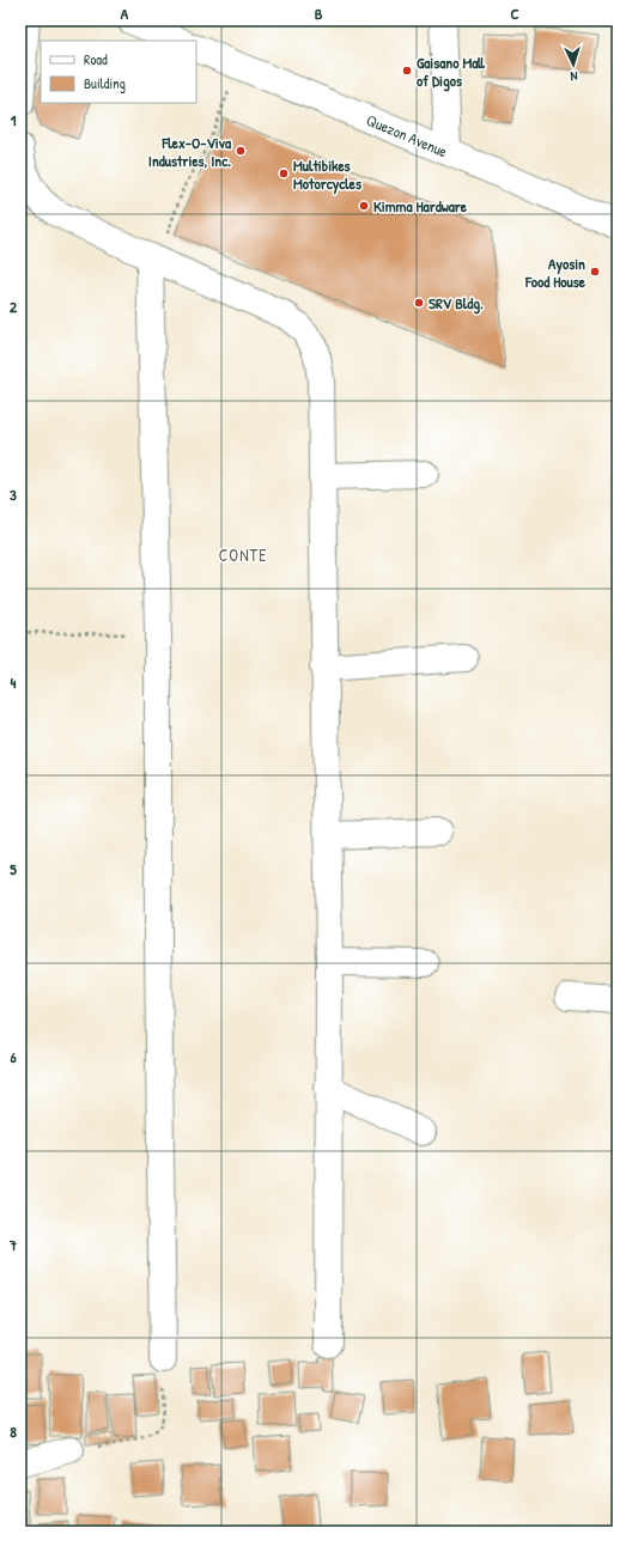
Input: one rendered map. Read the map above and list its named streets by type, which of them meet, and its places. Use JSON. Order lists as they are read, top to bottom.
{
  "streets": {
    "street": ["Quezon Avenue"]
  },
  "districts": ["CONTE"],
  "places": [
    "Gaisano Mall of Digos",
    "Flex-O-Viva Industries, Inc.",
    "Multibikes Motorcycles",
    "Kimma Hardware",
    "Ayosin Food House",
    "SRV Bldg."
  ],
  "legend": ["Road", "Building"],
  "north": "bottom",
  "grid": {
    "columns": ["A", "B", "C"],
    "rows": [
      "1",
      "2",
      "3",
      "4",
      "5",
      "6",
      "7",
      "8"
    ]
  }
}
